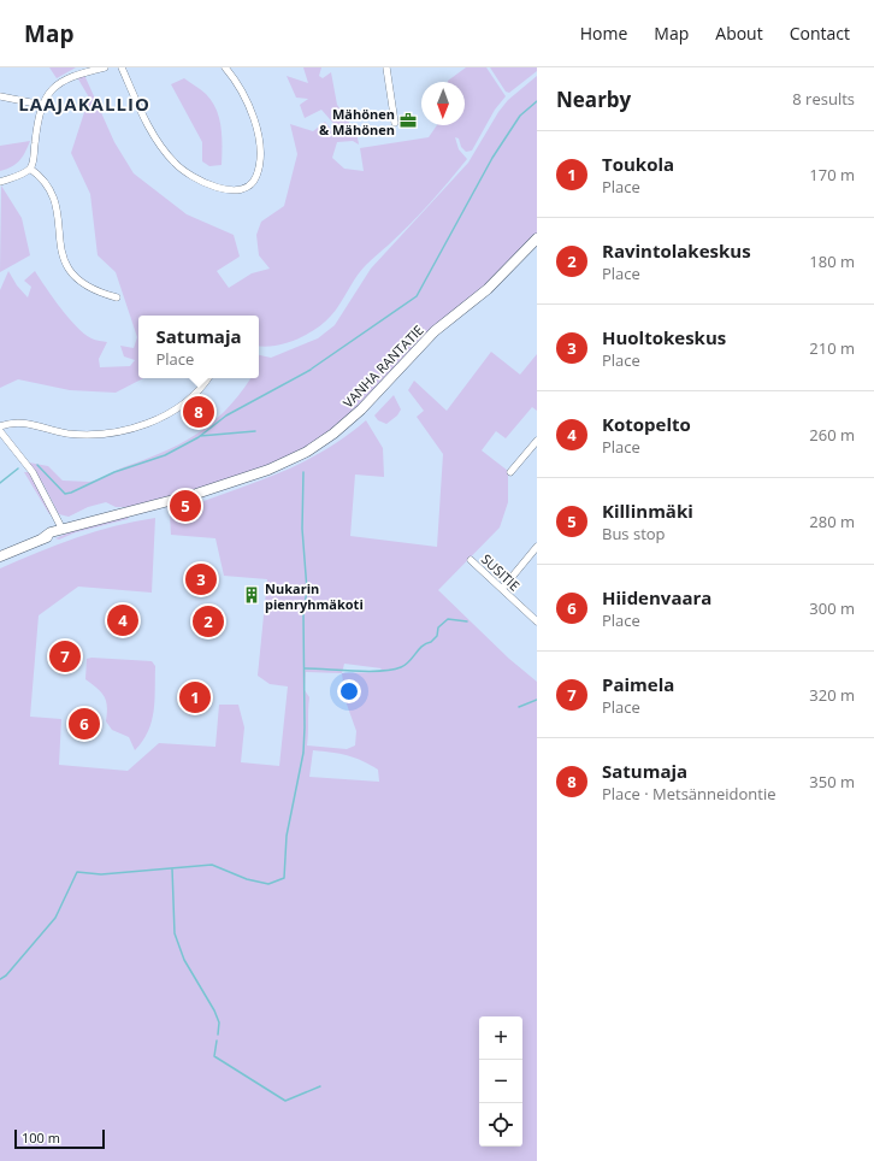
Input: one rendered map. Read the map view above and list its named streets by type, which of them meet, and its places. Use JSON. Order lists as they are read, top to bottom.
{
  "streets": {
    "main road": ["VANHA RANTATIE"],
    "street": ["SUSITIE"]
  },
  "districts": ["LAAJAKALLIO"],
  "places": {
    "office": ["Mähönen & Mähönen"],
    "building": ["Nukarin pienryhmäkoti"]
  },
  "scale_bar": "100 m",
  "north": "bottom",
  "page": {
    "header": "Map",
    "nav": [
      "Home",
      "Map",
      "About",
      "Contact"
    ],
    "heading": ["Nearby", "8 results"],
    "list": [
      {
        "mark": "1",
        "name": "Toukola",
        "note": "Place",
        "value": "170 m"
      },
      {
        "mark": "2",
        "name": "Ravintolakeskus",
        "note": "Place",
        "value": "180 m"
      },
      {
        "mark": "3",
        "name": "Huoltokeskus",
        "note": "Place",
        "value": "210 m"
      },
      {
        "mark": "4",
        "name": "Kotopelto",
        "note": "Place",
        "value": "260 m"
      },
      {
        "mark": "5",
        "name": "Killinmäki",
        "note": "Bus stop",
        "value": "280 m"
      },
      {
        "mark": "6",
        "name": "Hiidenvaara",
        "note": "Place",
        "value": "300 m"
      },
      {
        "mark": "7",
        "name": "Paimela",
        "note": "Place",
        "value": "320 m"
      },
      {
        "mark": "8",
        "name": "Satumaja",
        "note": "Place · Metsänneidontie",
        "value": "350 m"
      }
    ],
    "popup": ["Satumaja", "Place"],
    "pins": [
      "8",
      "5",
      "3",
      "4",
      "2",
      "7",
      "1",
      "6"
    ],
    "map_buttons": ["+", "−"],
    "scale": "100 m"
  }
}
